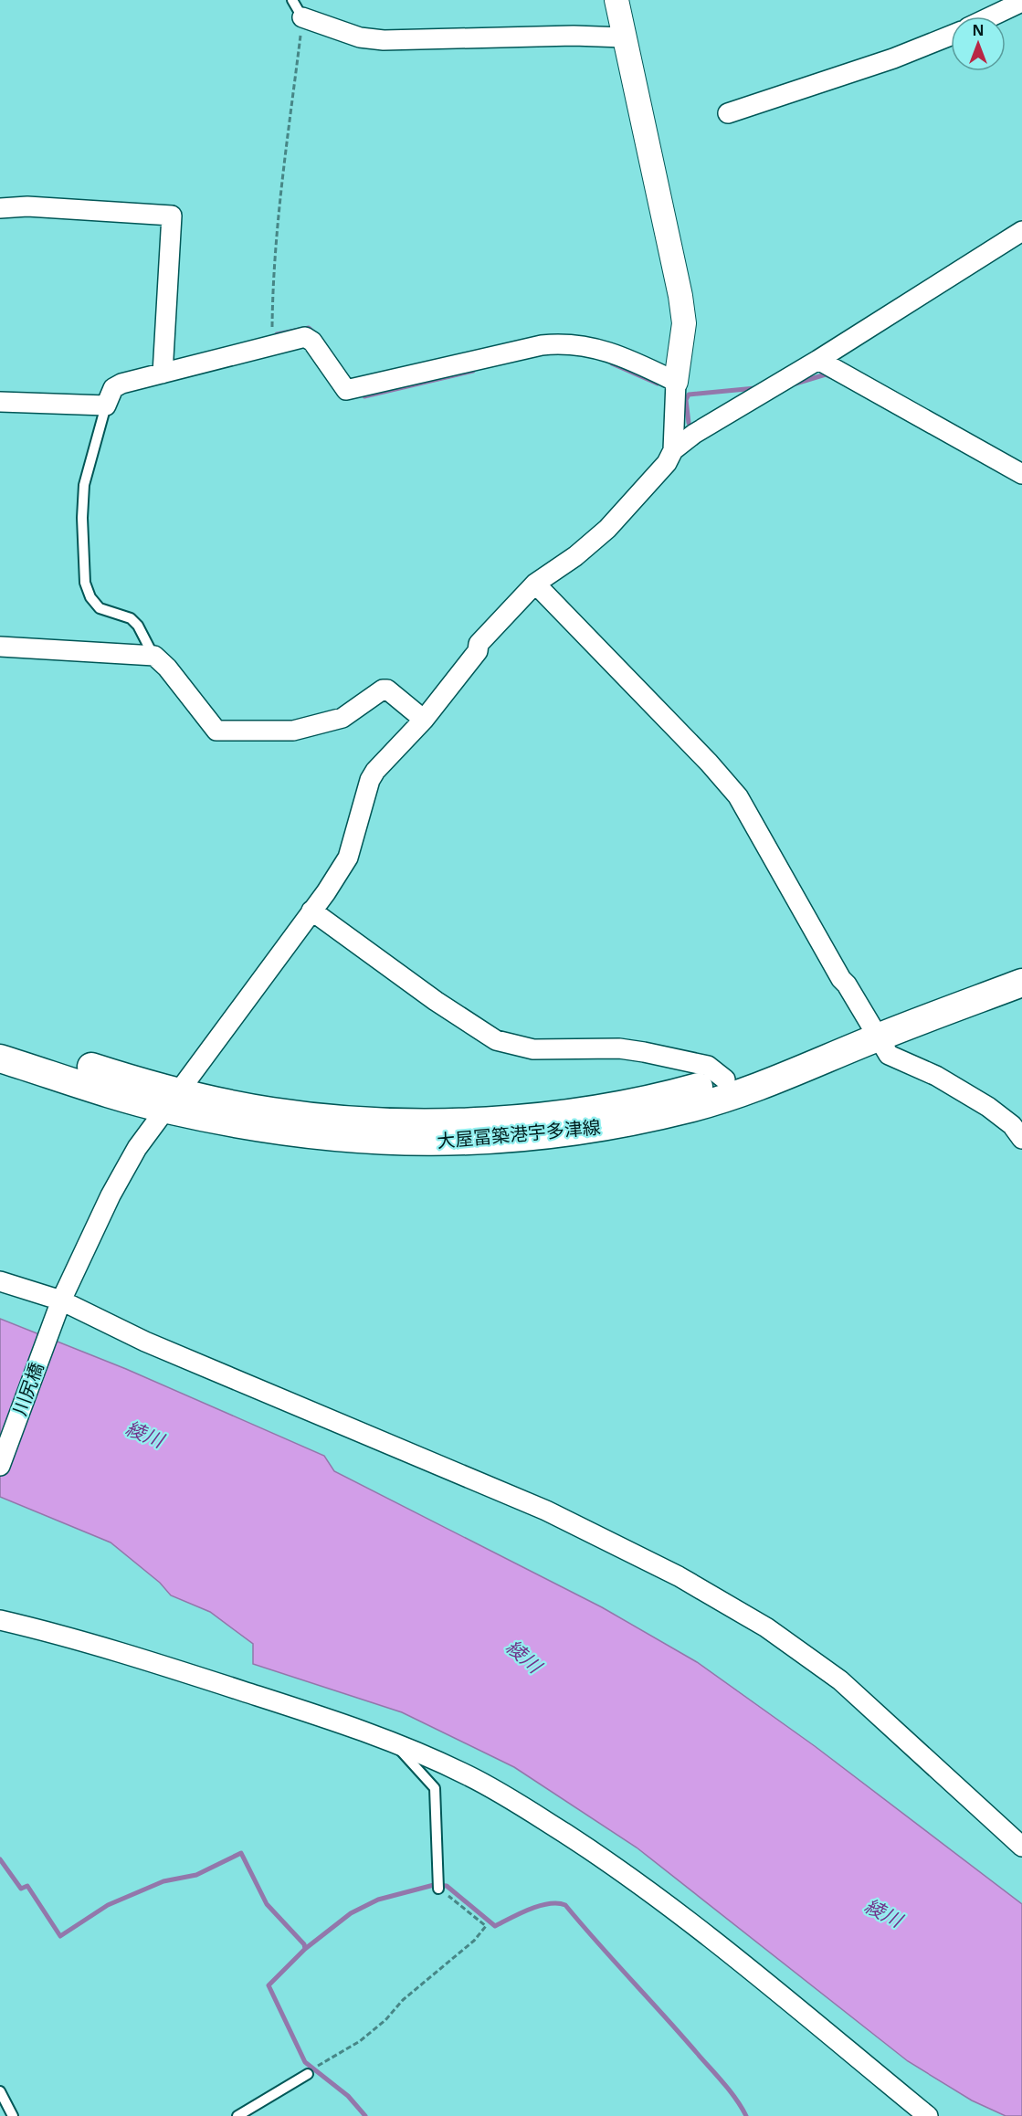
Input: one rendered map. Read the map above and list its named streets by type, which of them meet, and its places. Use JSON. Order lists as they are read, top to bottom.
{
  "streets": {
    "main road": ["大屋冨築港宇多津線"],
    "street": ["川尻橋"]
  },
  "crossings": [
    ["大屋冨築港宇多津線", "川尻橋"]
  ],
  "water": ["綾川"],
  "north": "top"
}
